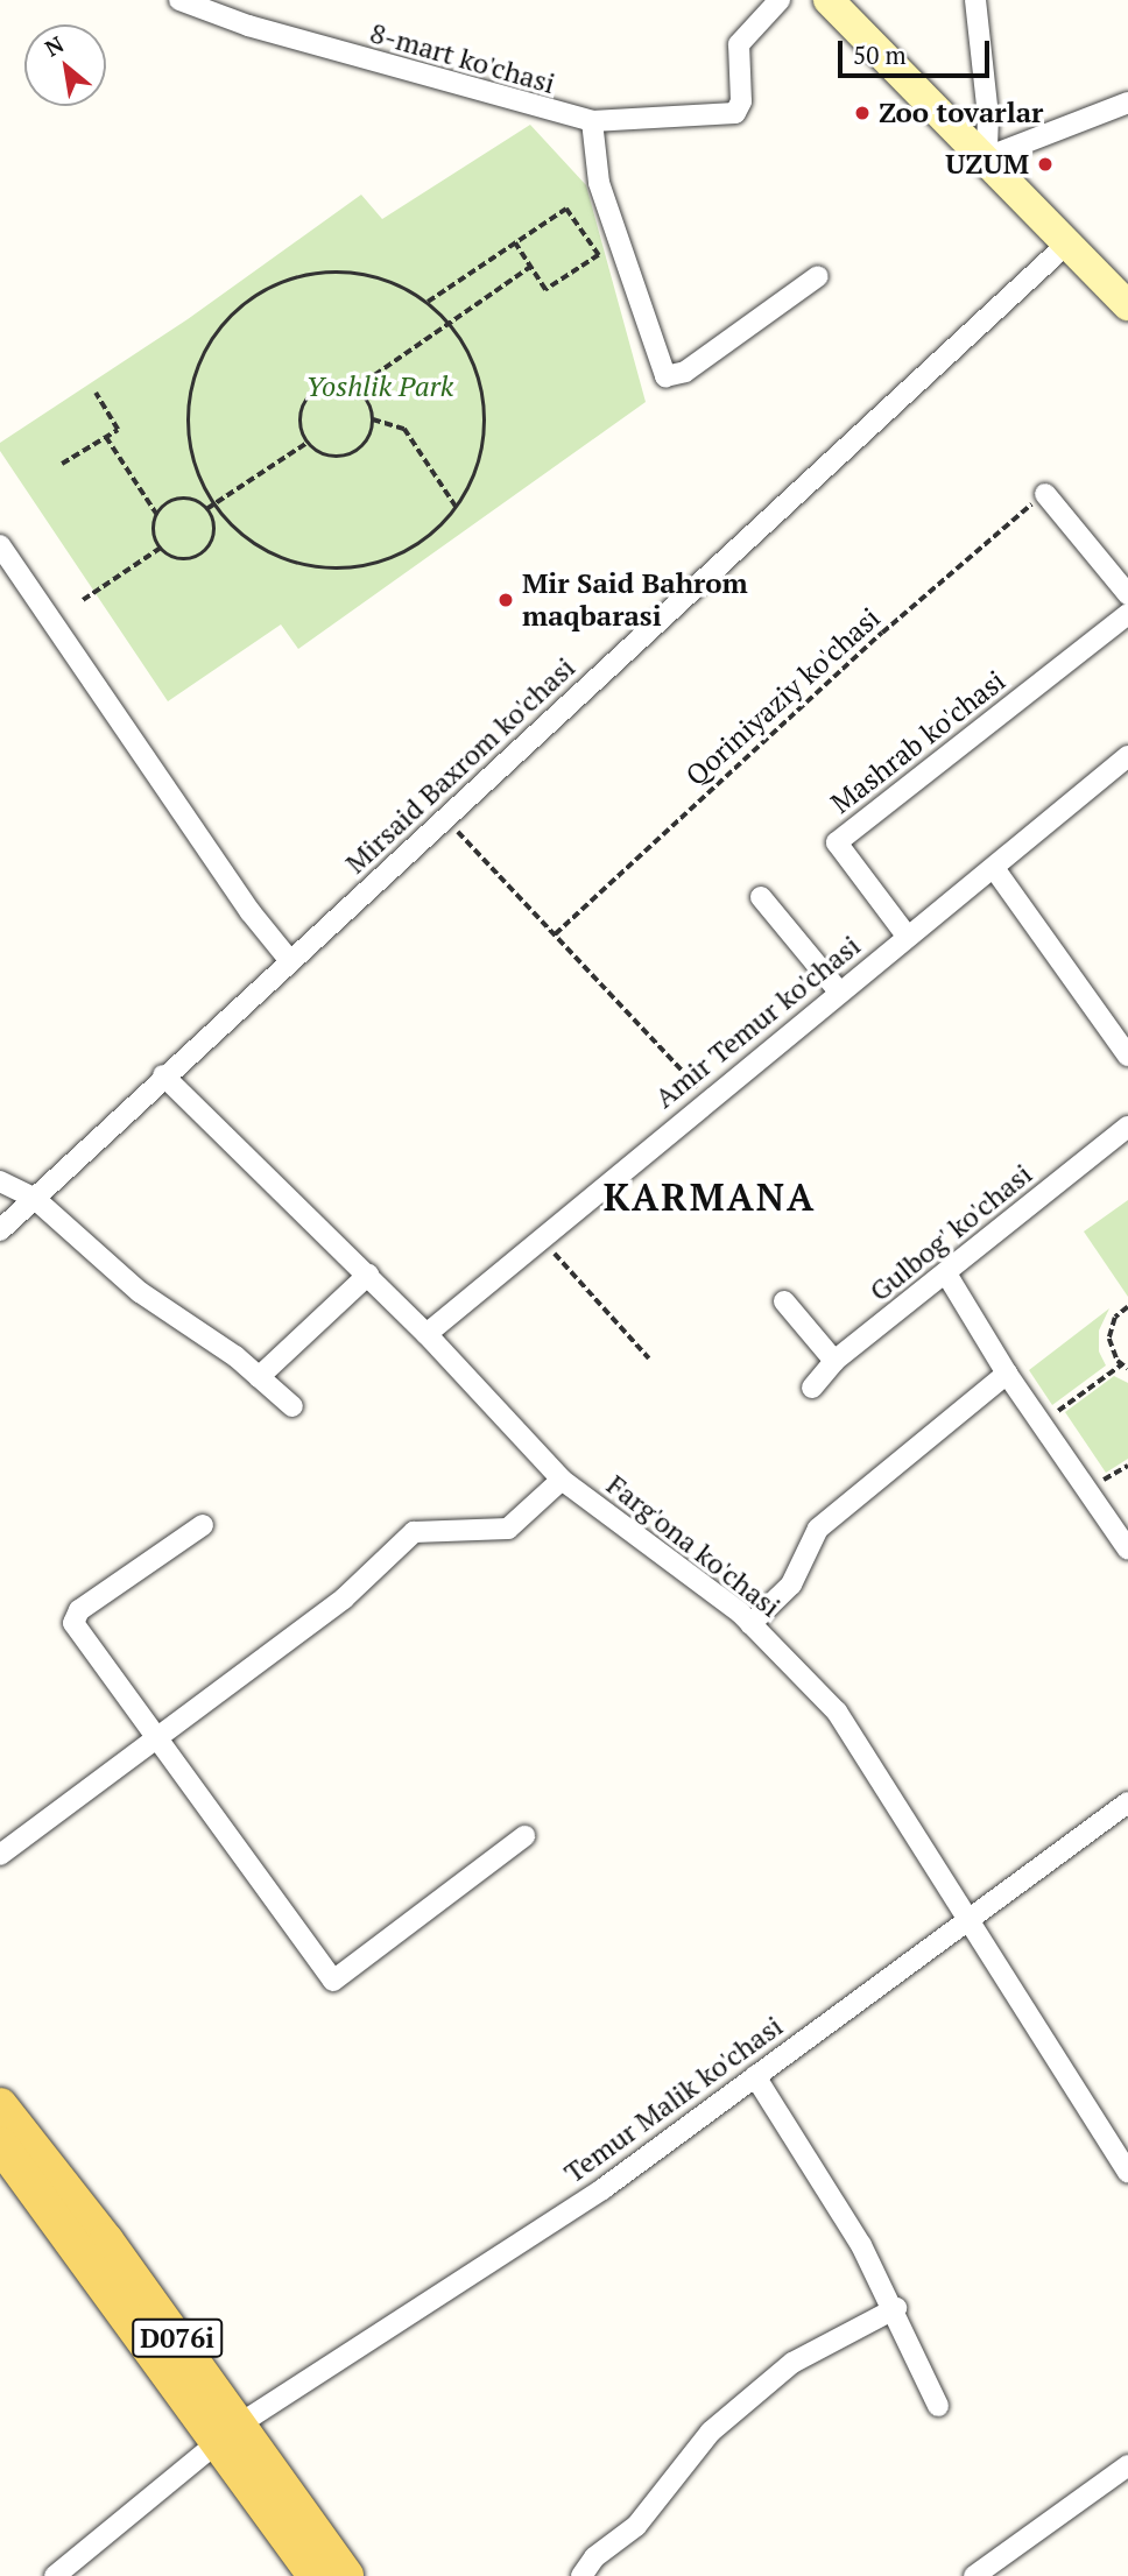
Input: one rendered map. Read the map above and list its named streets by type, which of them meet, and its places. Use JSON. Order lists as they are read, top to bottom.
{
  "streets": {
    "main road": ["D076i"],
    "street": [
      "8-mart ko'chasi",
      "Mashrab ko'chasi",
      "Mirsaid Baxrom ko'chasi",
      "Amir Temur ko'chasi",
      "Gulbog' ko'chasi",
      "Farg'ona ko'chasi",
      "Temur Malik ko'chasi"
    ],
    "path": ["Qoriniyaziy ko'chasi"]
  },
  "crossings": [
    ["Mashrab ko'chasi", "Amir Temur ko'chasi"],
    ["Mirsaid Baxrom ko'chasi", "Farg'ona ko'chasi"],
    ["Amir Temur ko'chasi", "Farg'ona ko'chasi"],
    ["Farg'ona ko'chasi", "Temur Malik ko'chasi"],
    ["Temur Malik ko'chasi", "D076i"]
  ],
  "districts": ["KARMANA"],
  "parks": ["Yoshlik Park"],
  "places": ["Zoo tovarlar", "UZUM", "Mir Said Bahrom maqbarasi"],
  "scale_bar": "50 m",
  "north": "top left"
}
